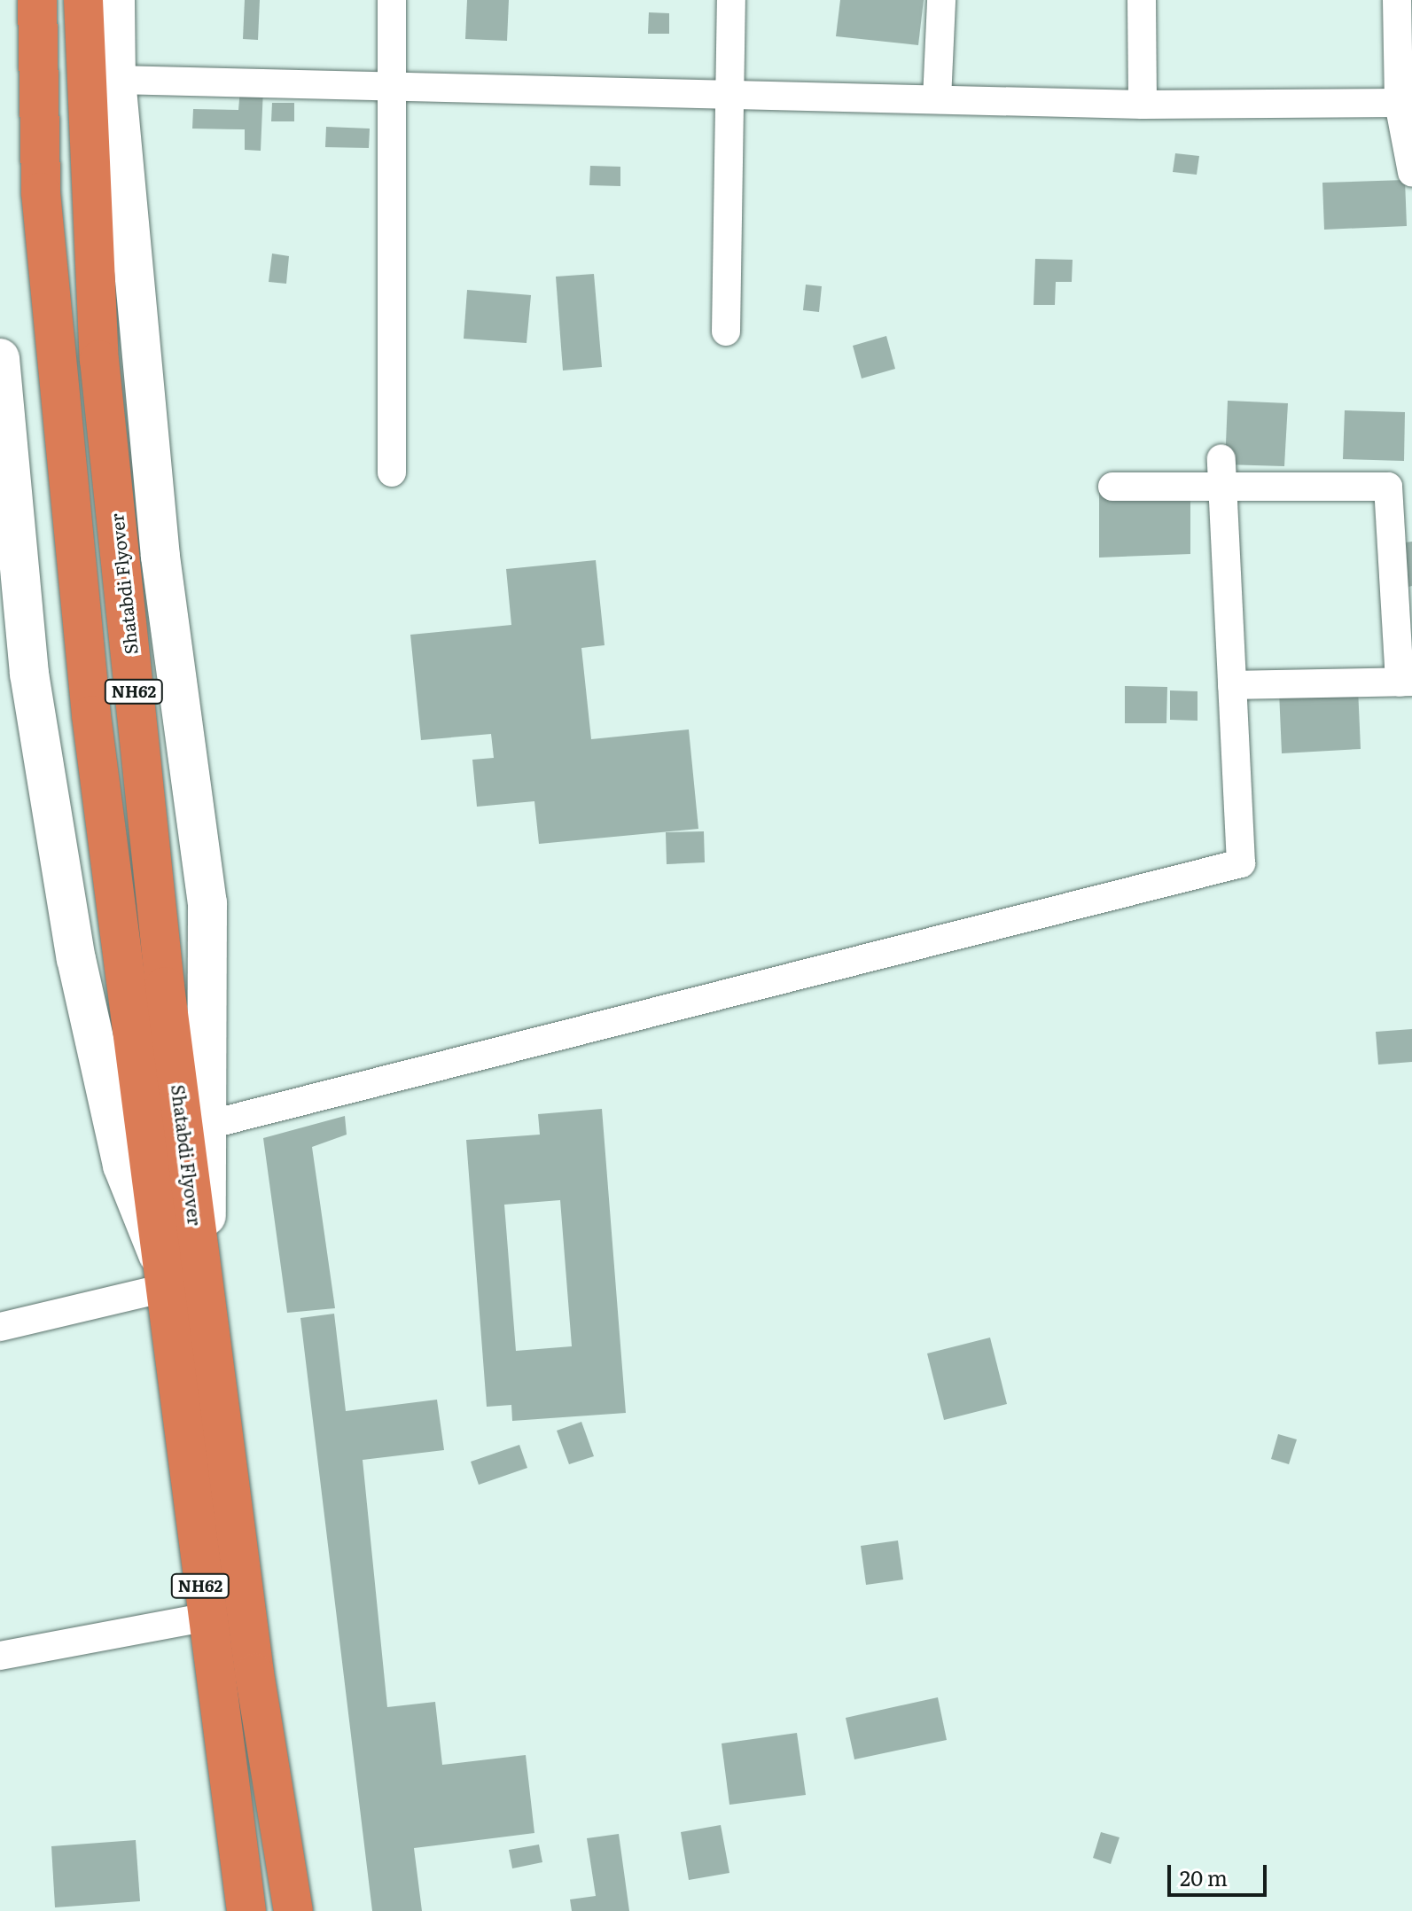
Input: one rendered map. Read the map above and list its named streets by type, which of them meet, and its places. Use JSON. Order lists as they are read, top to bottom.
{
  "streets": {
    "highway": ["Shatabdi Flyover", "NH62"]
  },
  "crossings": [
    ["Shatabdi Flyover", "NH62"]
  ],
  "scale_bar": "20 m"
}
